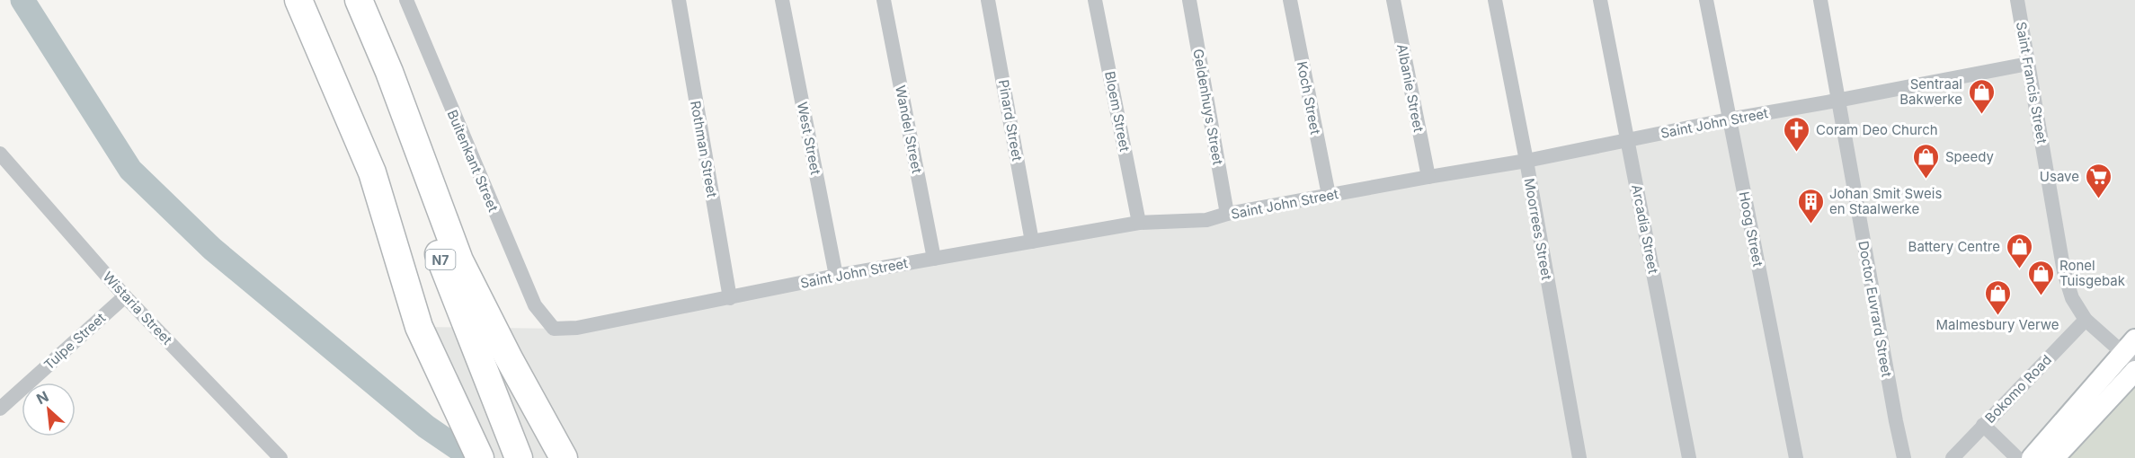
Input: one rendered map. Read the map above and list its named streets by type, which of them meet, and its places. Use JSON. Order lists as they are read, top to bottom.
{
  "streets": {
    "highway": ["N7"],
    "street": [
      "Saint Francis Street",
      "Albanie Street",
      "Koch Street",
      "Geldenhuys Street",
      "Bloem Street",
      "Pinard Street",
      "Saint John Street",
      "Wandel Street",
      "West Street",
      "Rothman Street",
      "Buitenkant Street",
      "Moorrees Street",
      "Arcadia Street",
      "Hoog Street",
      "Wistaria Street",
      "Doctor Euvrard Street",
      "Tulpe Street",
      "Bokomo Road"
    ]
  },
  "crossings": [
    ["Saint Francis Street", "Saint John Street"],
    ["Saint Francis Street", "Bokomo Road"],
    ["Albanie Street", "Saint John Street"],
    ["Koch Street", "Saint John Street"],
    ["Geldenhuys Street", "Saint John Street"],
    ["Bloem Street", "Saint John Street"],
    ["Pinard Street", "Saint John Street"],
    ["Saint John Street", "Wandel Street"],
    ["Saint John Street", "West Street"],
    ["Saint John Street", "Rothman Street"],
    ["Saint John Street", "Buitenkant Street"],
    ["Saint John Street", "Moorrees Street"],
    ["Saint John Street", "Arcadia Street"],
    ["Saint John Street", "Hoog Street"],
    ["Saint John Street", "Doctor Euvrard Street"],
    ["Wistaria Street", "Tulpe Street"]
  ],
  "places": {
    "shop": [
      "Sentraal Bakwerke",
      "Speedy",
      "Battery Centre",
      "Ronel Tuisgebak",
      "Malmesbury Verwe"
    ],
    "church": ["Coram Deo Church"],
    "supermarket": ["Usave"],
    "building": ["Johan Smit Sweis en Staalwerke"]
  },
  "north": "top left"
}
